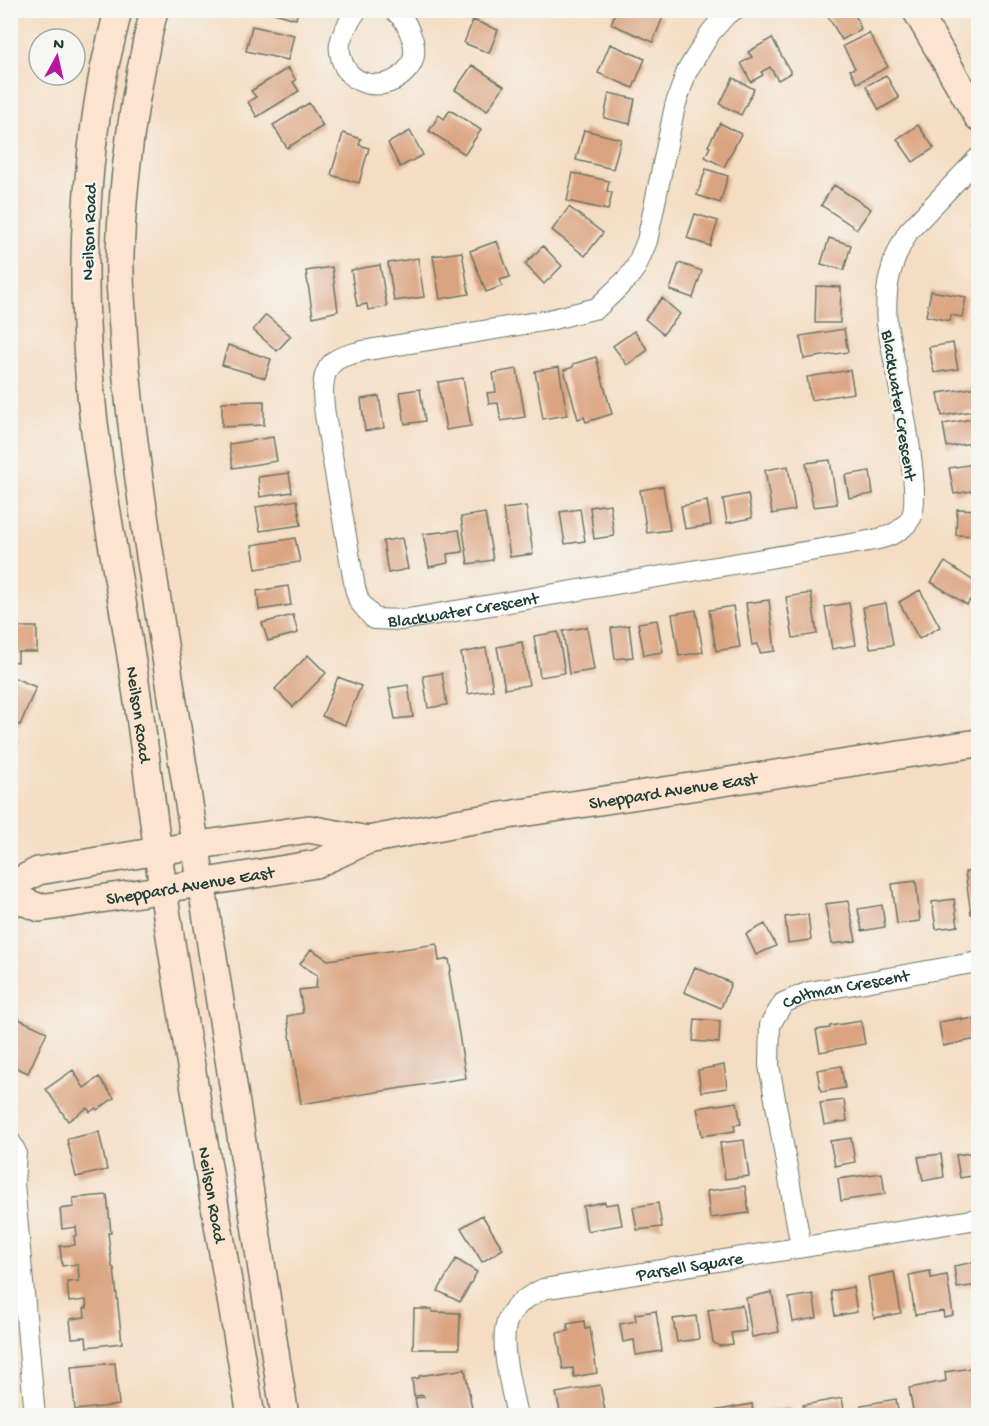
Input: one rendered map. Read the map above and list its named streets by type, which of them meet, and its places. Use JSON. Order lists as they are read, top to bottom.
{
  "streets": {
    "main road": ["Neilson Road", "Sheppard Avenue East"],
    "street": ["Blackwater Crescent", "Coltman Crescent", "Parsell Square"]
  },
  "crossings": [
    ["Neilson Road", "Sheppard Avenue East"],
    ["Coltman Crescent", "Parsell Square"]
  ],
  "north": "top"
}
